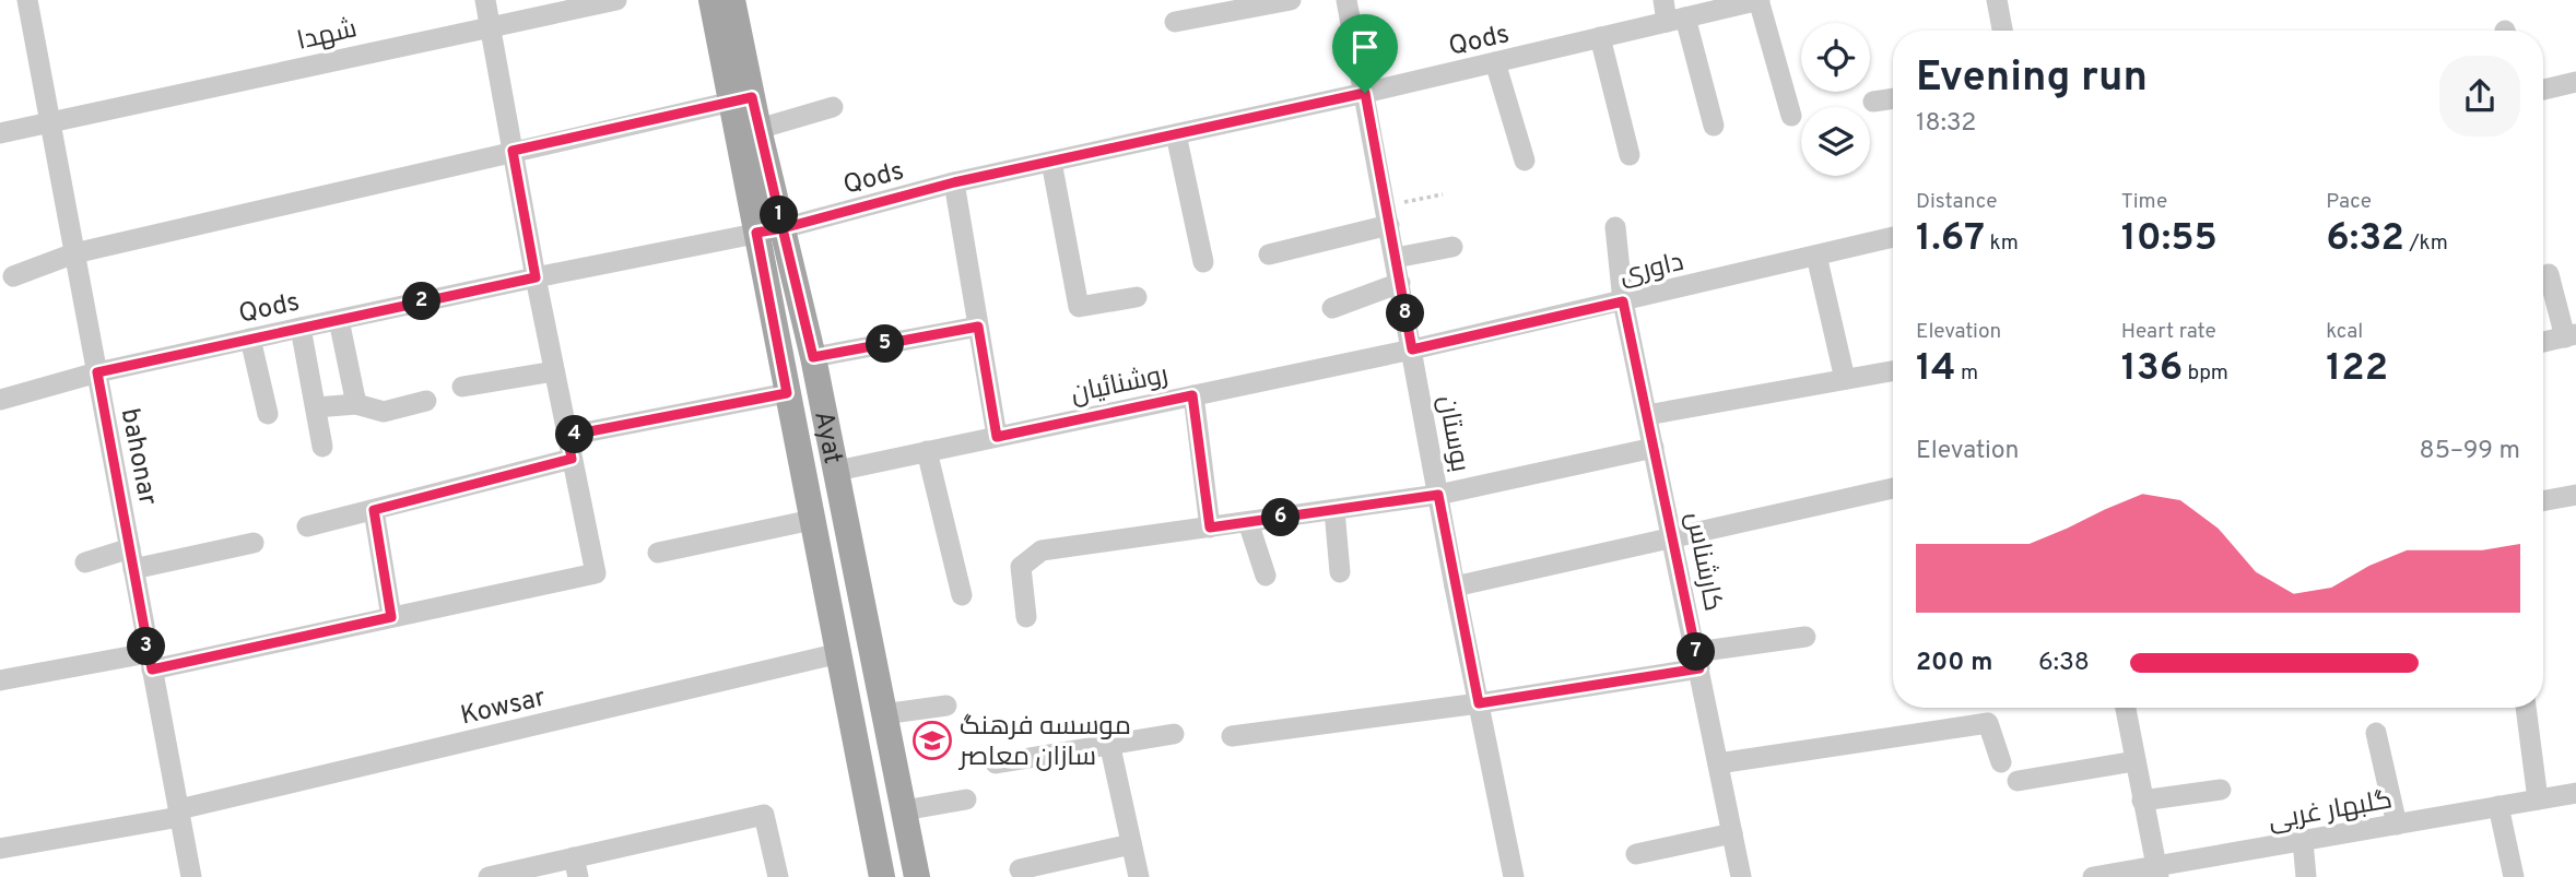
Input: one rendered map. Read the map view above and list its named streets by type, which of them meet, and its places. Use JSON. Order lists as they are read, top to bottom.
{
  "streets": {
    "main road": ["Ayat"],
    "street": [
      "شهدا",
      "Qods",
      "داوری",
      "روشنائیان",
      "بوستان",
      "bahonar",
      "کارشناس",
      "Kowsar",
      "گلبهار غربی"
    ]
  },
  "crossings": [
    ["شهدا", "bahonar"],
    ["Qods", "بوستان"],
    ["Qods", "Ayat"],
    ["Qods", "bahonar"],
    ["داوری", "روشنائیان"],
    ["داوری", "بوستان"],
    ["داوری", "کارشناس"],
    ["روشنائیان", "بوستان"],
    ["روشنائیان", "Ayat"],
    ["Ayat", "Kowsar"],
    ["bahonar", "Kowsar"]
  ],
  "places": {
    "school or university": ["موسسه فرهنگ سازان معاصر"]
  },
  "page": {
    "heading": ["Evening run", "18:32"],
    "stats": [
      ["Distance", "1.67 km"],
      ["Time", "10:55"],
      ["Pace", "6:32 /km"],
      ["Elevation", "14 m"],
      ["Heart rate", "136 bpm"],
      ["kcal", "122"]
    ],
    "pins": [
      "1",
      "2",
      "8",
      "5",
      "4",
      "6",
      "3",
      "7"
    ],
    "chart": ["Elevation", "85–99 m"],
    "list": [
      {
        "name": "200 m",
        "note": "6:38"
      }
    ]
  }
}
